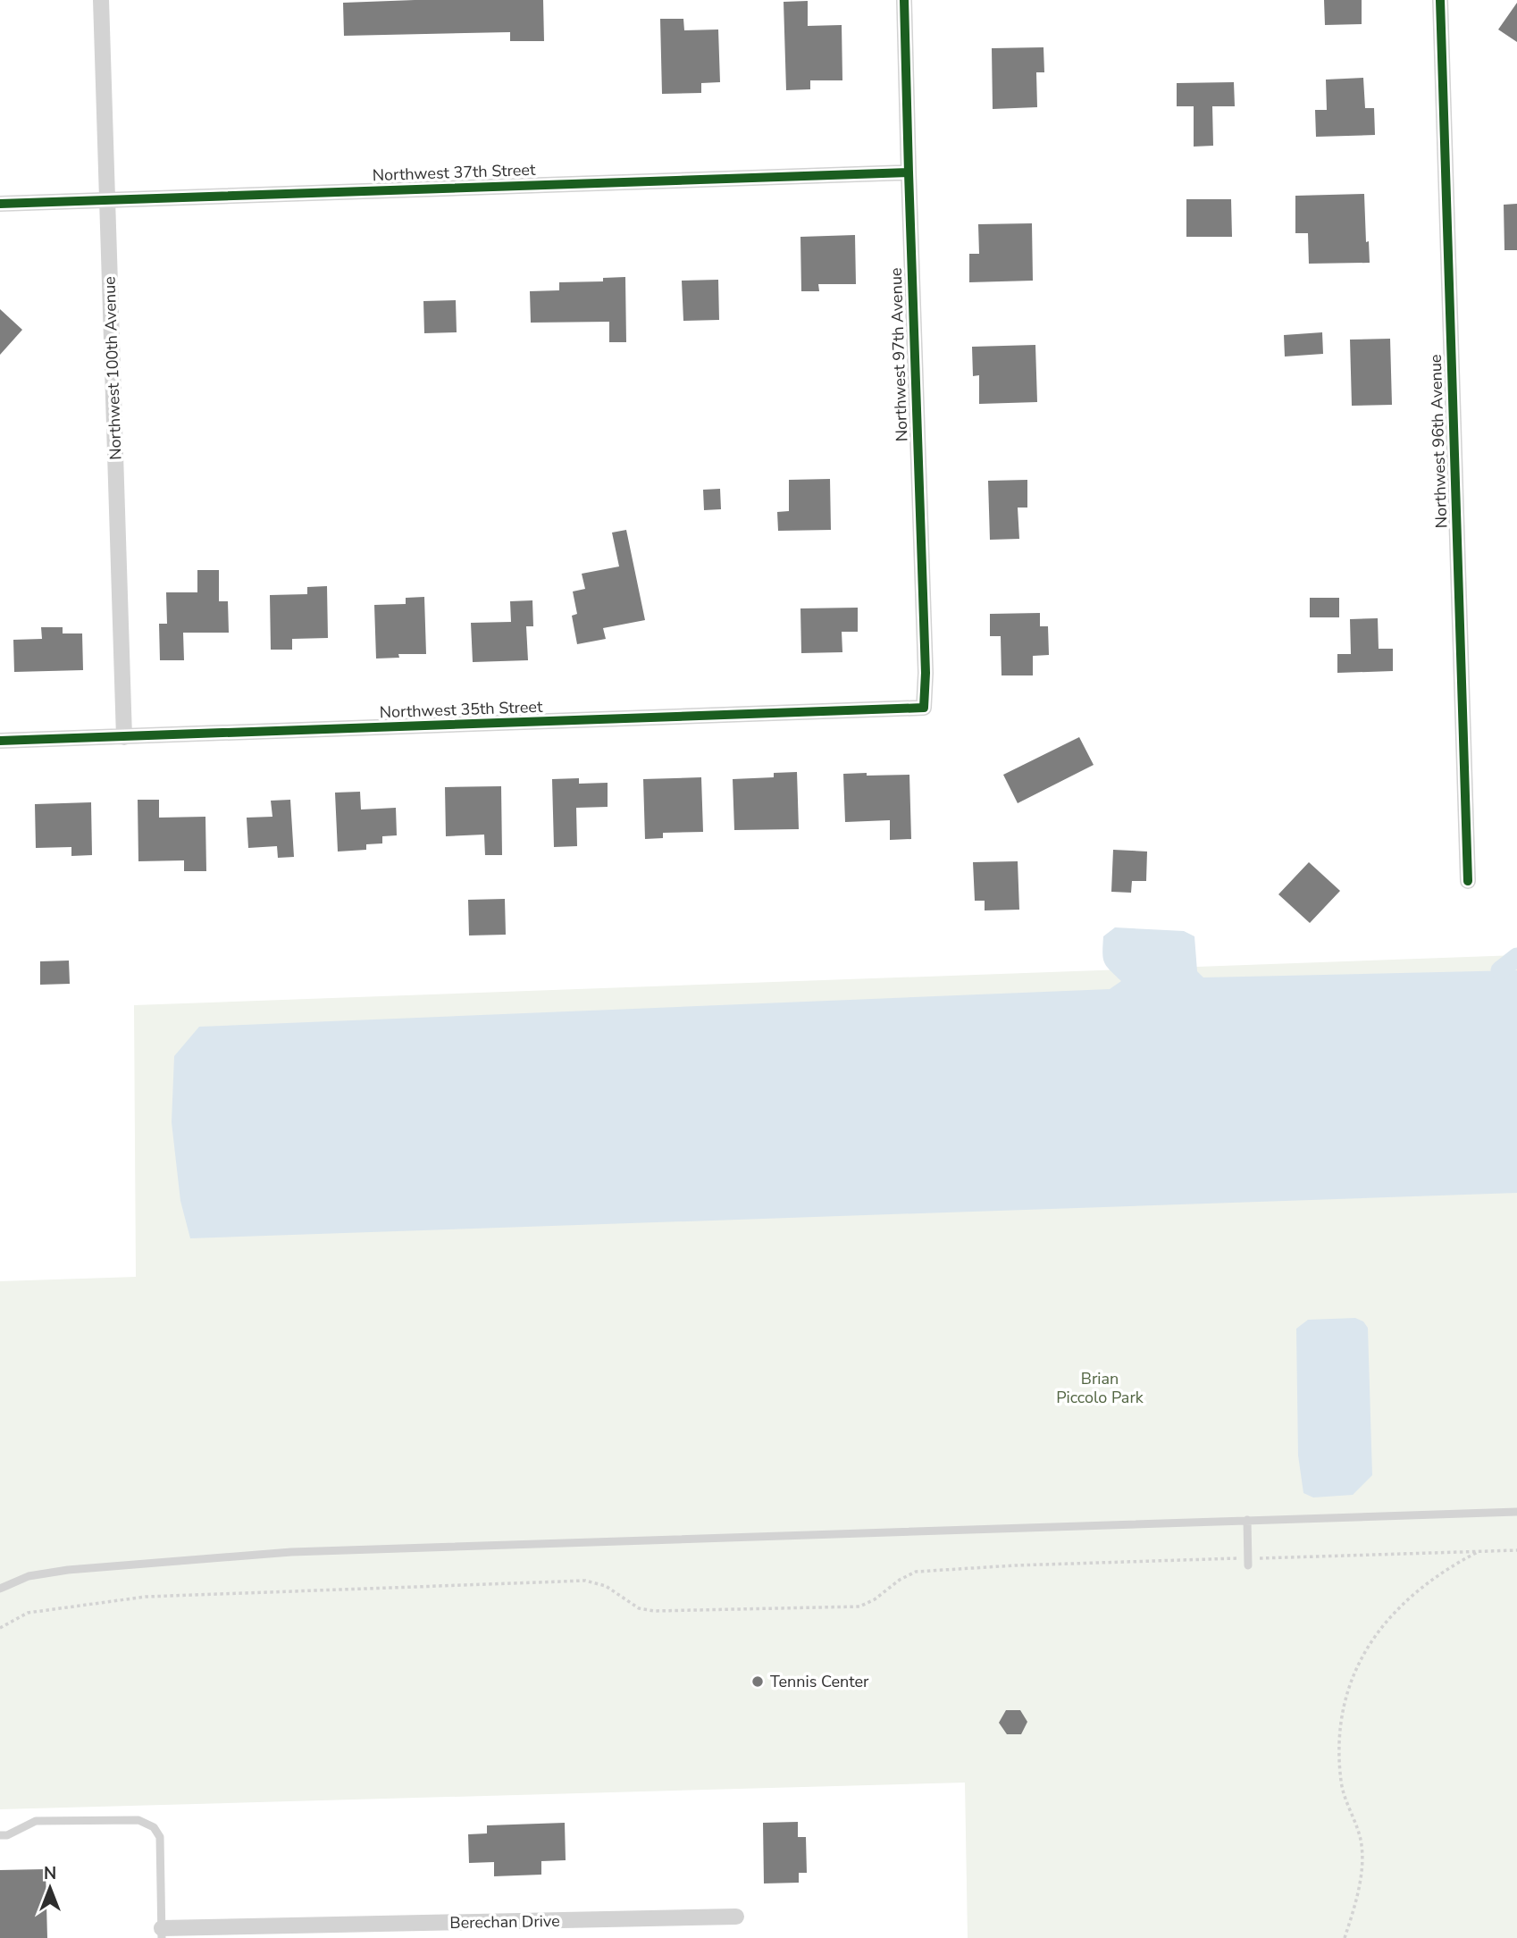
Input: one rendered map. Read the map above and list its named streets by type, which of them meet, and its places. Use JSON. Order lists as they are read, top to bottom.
{
  "streets": {
    "street": [
      "Northwest 37th Street",
      "Northwest 97th Avenue",
      "Northwest 100th Avenue",
      "Northwest 96th Avenue",
      "Northwest 35th Street",
      "Berechan Drive"
    ]
  },
  "crossings": [
    ["Northwest 37th Street", "Northwest 97th Avenue"],
    ["Northwest 37th Street", "Northwest 100th Avenue"],
    ["Northwest 97th Avenue", "Northwest 35th Street"],
    ["Northwest 100th Avenue", "Northwest 35th Street"]
  ],
  "parks": ["Brian Piccolo Park"],
  "places": ["Tennis Center"],
  "north": "top"
}
